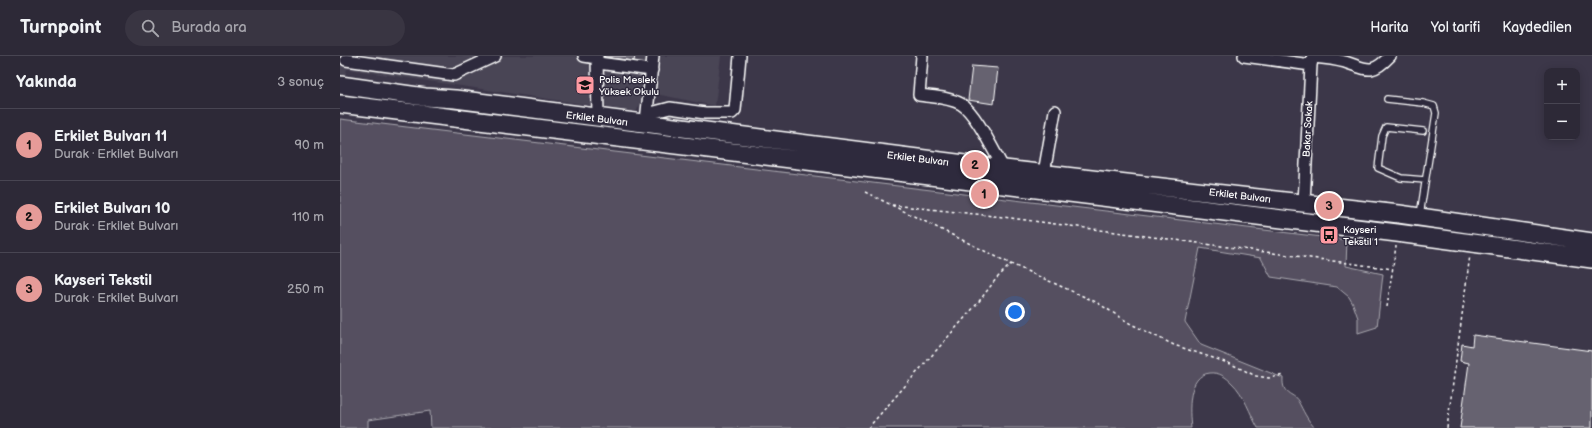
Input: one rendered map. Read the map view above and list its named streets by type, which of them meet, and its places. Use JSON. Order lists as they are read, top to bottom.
{
  "streets": {
    "main road": ["Erkilet Bulvarı"],
    "street": ["Bakar Sokak"]
  },
  "crossings": [
    ["Erkilet Bulvarı", "Bakar Sokak"]
  ],
  "places": {
    "school or university": ["Polis Meslek Yüksek Okulu"],
    "bus stop": ["Kayseri Tekstil 1"]
  },
  "page": {
    "header": "Turnpoint",
    "search": "Burada ara",
    "nav": ["Harita", "Yol tarifi", "Kaydedilen"],
    "heading": ["Yakında", "3 sonuç"],
    "map_buttons": ["+", "−"],
    "list": [
      {
        "mark": "1",
        "name": "Erkilet Bulvarı 11",
        "note": "Durak · Erkilet Bulvarı",
        "value": "90 m"
      },
      {
        "mark": "2",
        "name": "Erkilet Bulvarı 10",
        "note": "Durak · Erkilet Bulvarı",
        "value": "110 m"
      },
      {
        "mark": "3",
        "name": "Kayseri Tekstil",
        "note": "Durak · Erkilet Bulvarı",
        "value": "250 m"
      }
    ],
    "pins": ["2", "1", "3"]
  }
}
